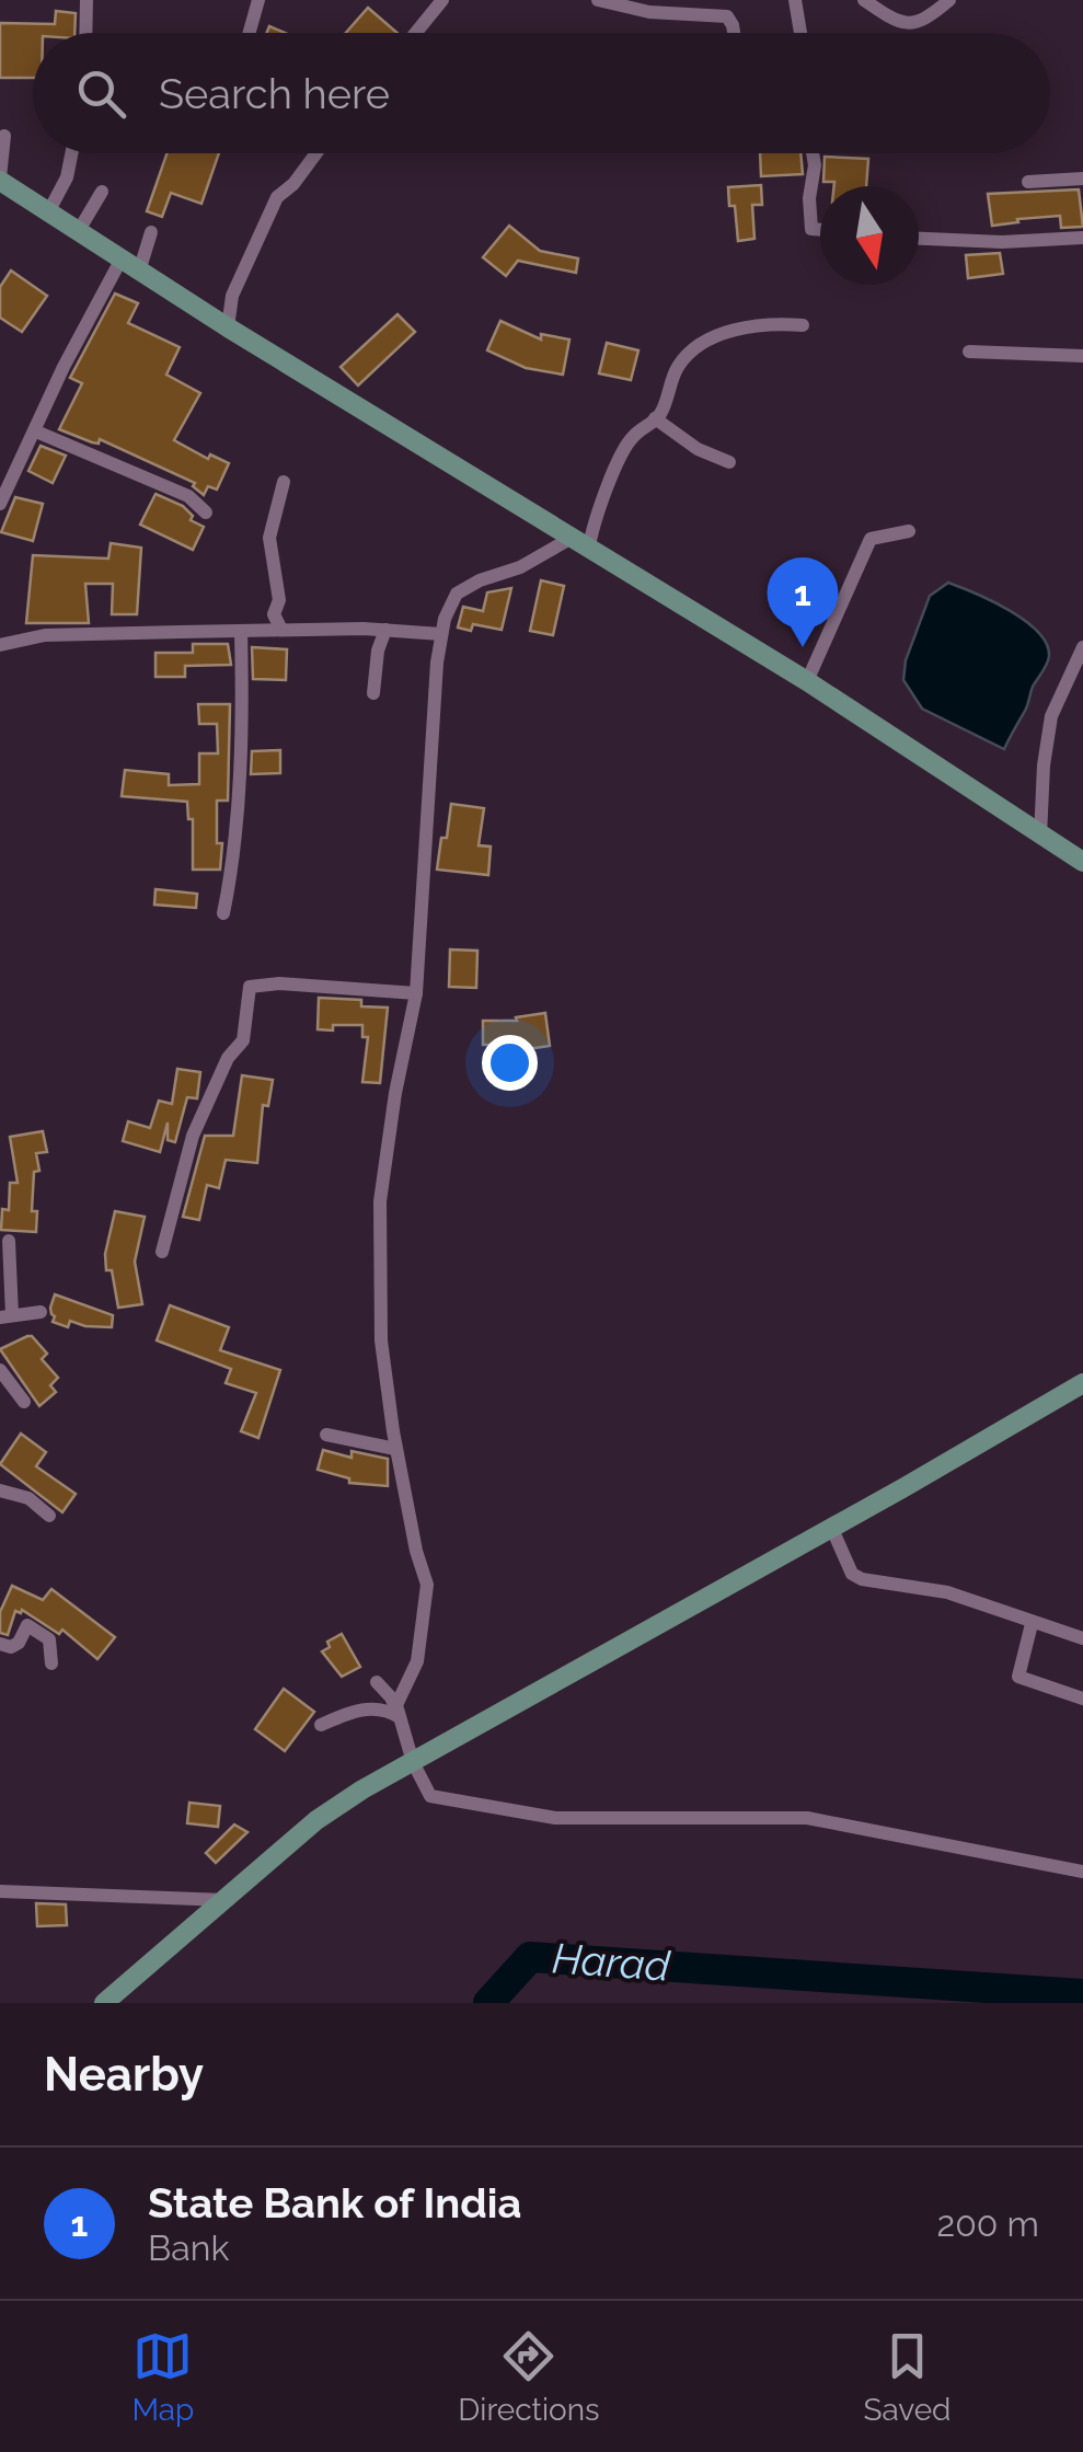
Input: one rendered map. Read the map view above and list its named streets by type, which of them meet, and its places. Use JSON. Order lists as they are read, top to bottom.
{
  "water": ["Harad"],
  "north": "bottom",
  "page": {
    "search": "Search here",
    "pins": "1",
    "heading": "Nearby",
    "list": [
      {
        "mark": "1",
        "name": "State Bank of India",
        "note": "Bank",
        "value": "200 m"
      }
    ],
    "nav": ["Map", "Directions", "Saved"]
  }
}
